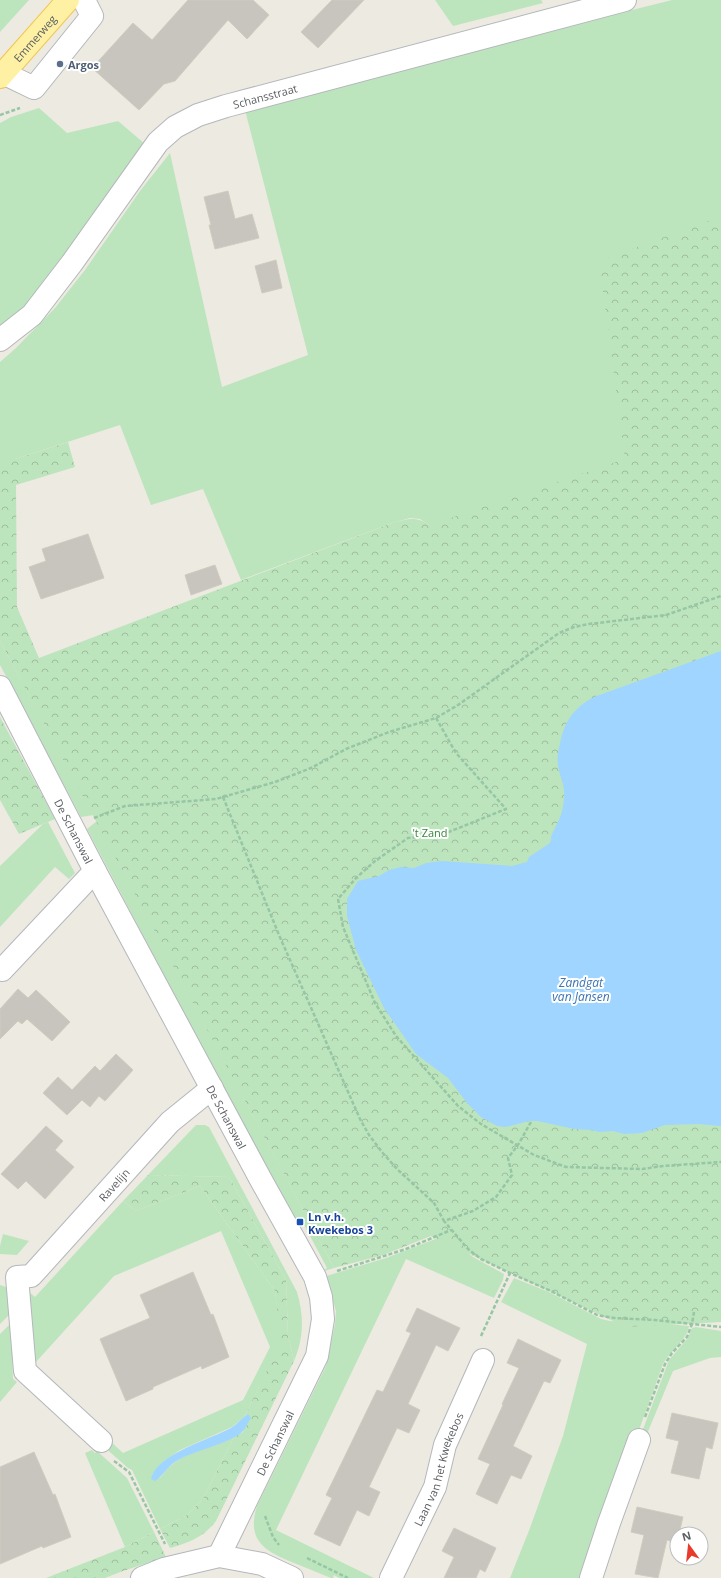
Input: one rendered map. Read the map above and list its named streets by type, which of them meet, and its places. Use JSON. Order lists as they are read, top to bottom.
{
  "streets": {
    "main road": ["Emmerweg"],
    "street": [
      "Schansstraat",
      "De Schanswal",
      "Ravelijn",
      "Laan van het Kwekebos"
    ]
  },
  "crossings": [
    ["De Schanswal", "Ravelijn"]
  ],
  "water": ["Zandgat van Jansen"],
  "parks": ["'t Zand"],
  "places": {
    "other": ["Argos"],
    "transit": ["Ln v.h. Kwekebos 3"]
  },
  "north": "top"
}
